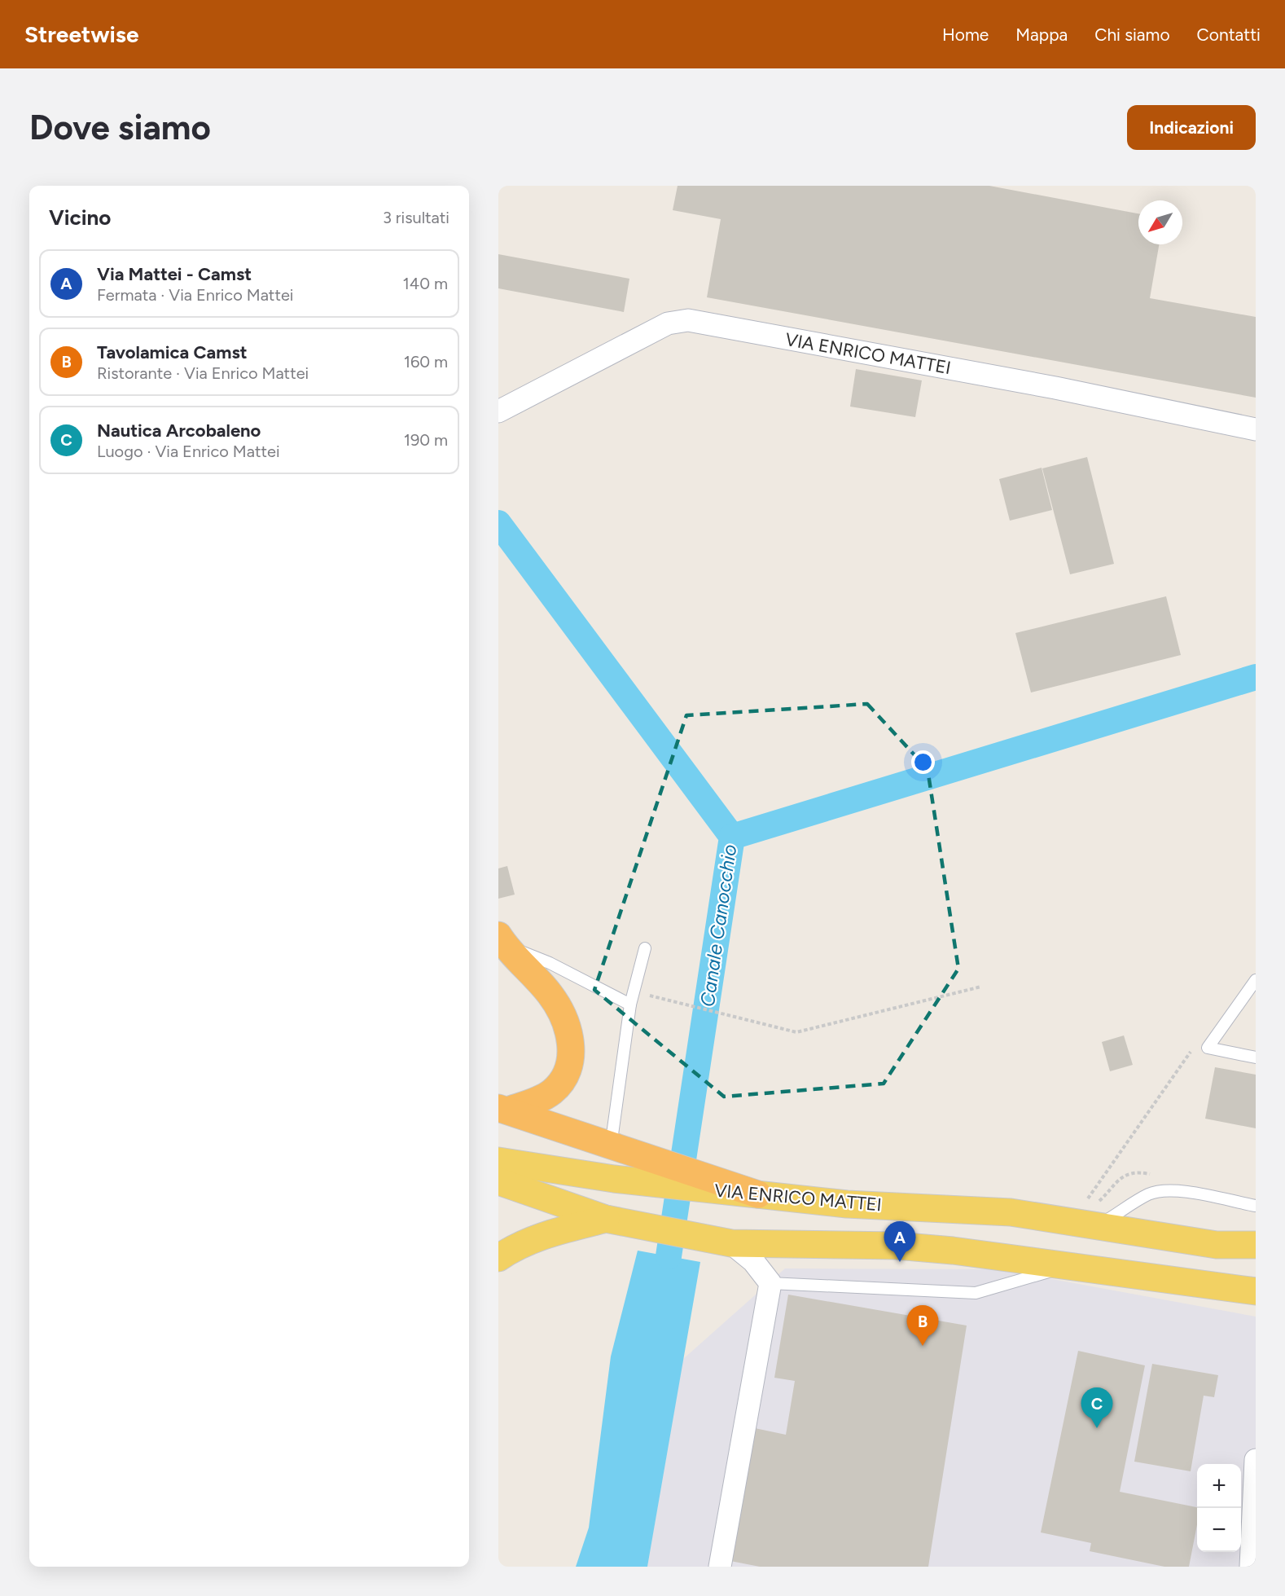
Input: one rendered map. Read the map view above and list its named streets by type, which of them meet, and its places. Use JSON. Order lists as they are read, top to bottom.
{
  "streets": {
    "main road": ["VIA ENRICO MATTEI"]
  },
  "water": ["Canale Canocchio"],
  "north": "bottom left",
  "page": {
    "header": "Streetwise",
    "nav": [
      "Home",
      "Mappa",
      "Chi siamo",
      "Contatti"
    ],
    "buttons": "Indicazioni",
    "title": "Dove siamo",
    "heading": ["Vicino", "3 risultati"],
    "list": [
      {
        "mark": "A",
        "name": "Via Mattei - Camst",
        "note": "Fermata · Via Enrico Mattei",
        "value": "140 m"
      },
      {
        "mark": "B",
        "name": "Tavolamica Camst",
        "note": "Ristorante · Via Enrico Mattei",
        "value": "160 m"
      },
      {
        "mark": "C",
        "name": "Nautica Arcobaleno",
        "note": "Luogo · Via Enrico Mattei",
        "value": "190 m"
      }
    ],
    "pins": ["A", "B", "C"],
    "map_buttons": ["+", "−"]
  }
}
